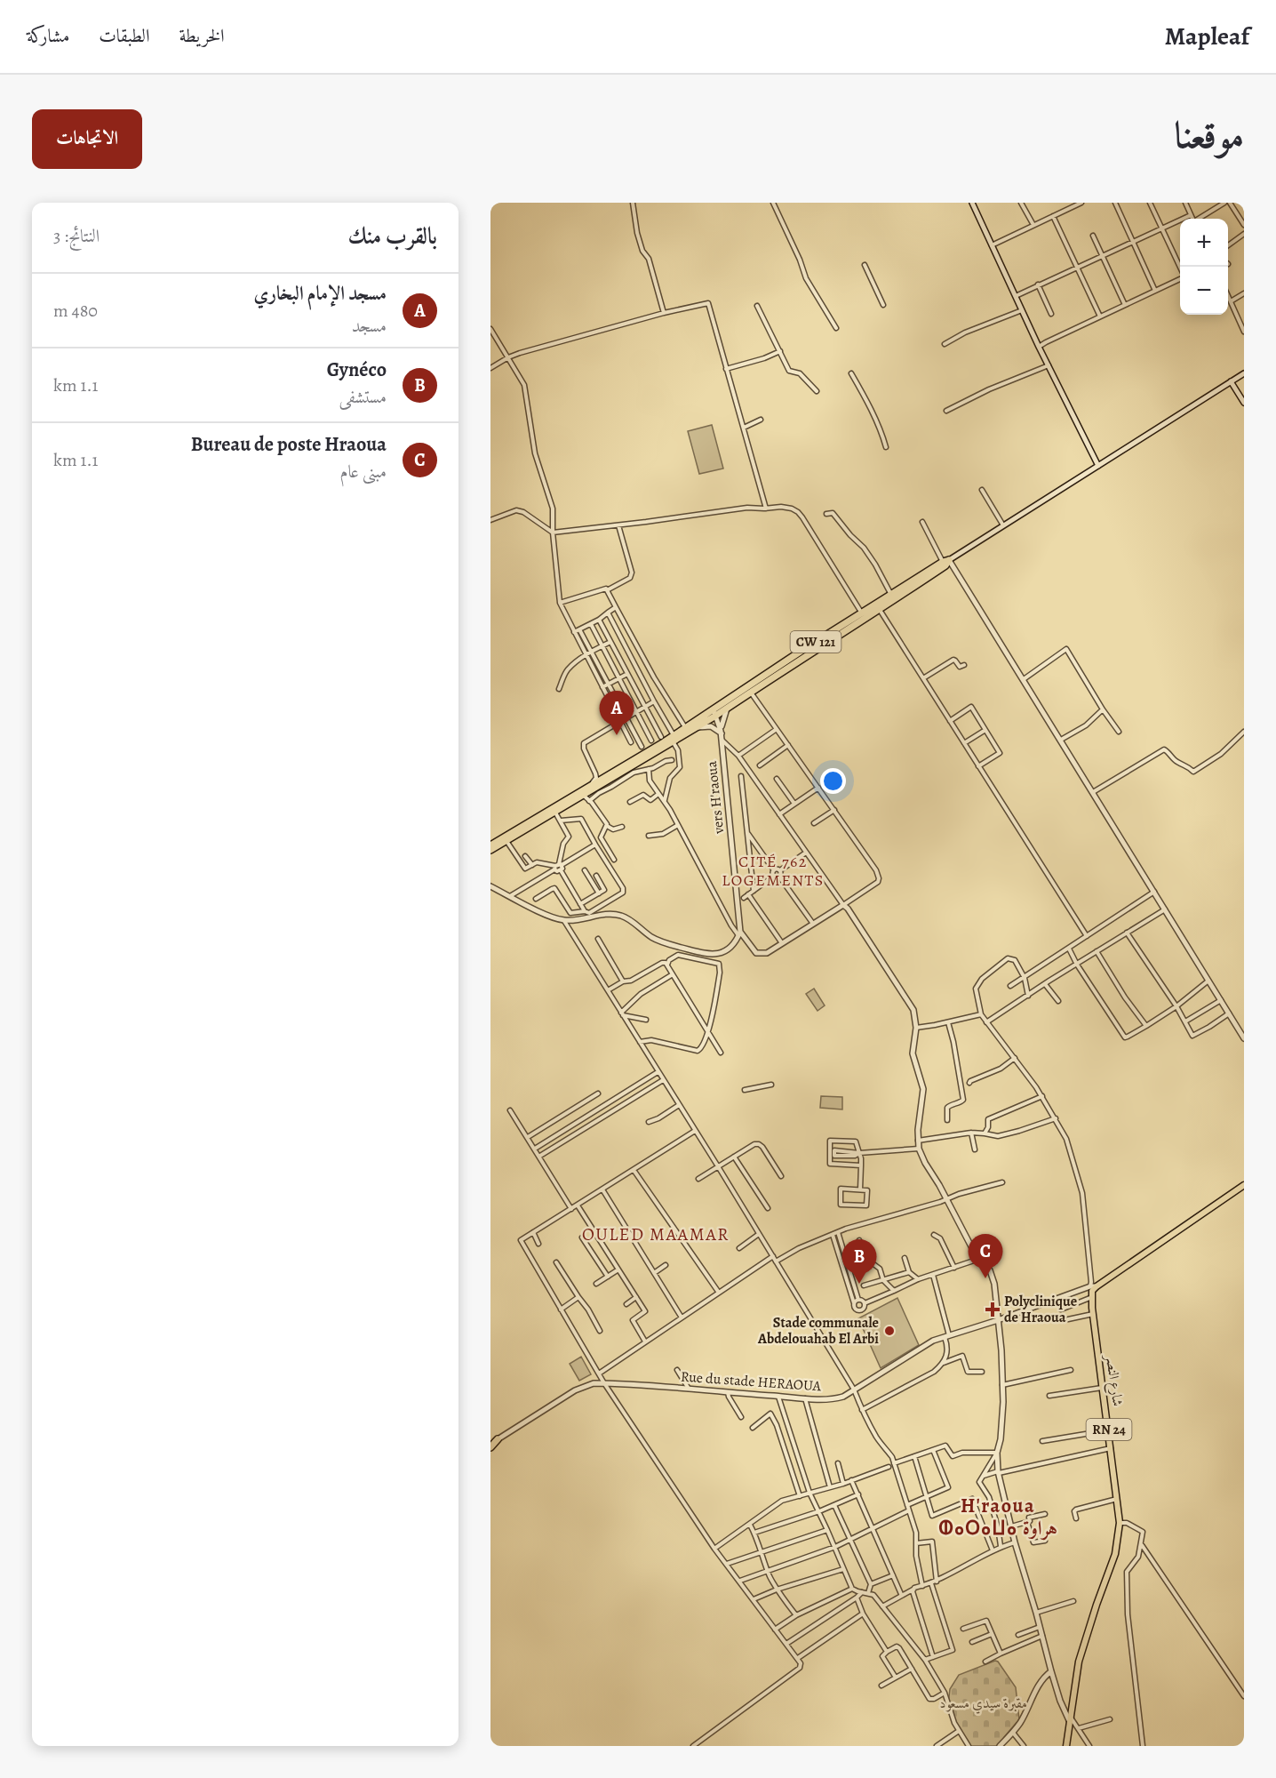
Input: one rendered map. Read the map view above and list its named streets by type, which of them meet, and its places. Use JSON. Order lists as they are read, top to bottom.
{
  "streets": {
    "highway": ["CW 121"],
    "main road": ["شارع النصر", "RN 24"],
    "street": ["vers H'raoua", "Rue du stade HERAOUA"]
  },
  "crossings": [
    ["CW 121", "vers H'raoua"],
    ["شارع النصر", "Rue du stade HERAOUA"]
  ],
  "districts": ["CITÉ 762 LOGEMENTS", "OULED MAAMAR", "H'raoua ⵀⴰⵔⴰⵡⴰ هراوة"],
  "parks": ["مقبرة سيدي مسعود"],
  "places": {
    "health": ["Polyclinique de Hraoua"],
    "other": ["Stade communale Abdelouahab El Arbi"]
  },
  "page": {
    "header": "Mapleaf",
    "nav": ["الخريطة", "الطبقات", "مشاركة"],
    "title": "موقعنا",
    "buttons": "الاتجاهات",
    "heading": ["بالقرب منك", "النتائج: 3"],
    "map_buttons": ["+", "−"],
    "list": [
      {
        "mark": "A",
        "name": "مسجد الإمام البخاري",
        "note": "مسجد",
        "value": "480 m"
      },
      {
        "mark": "B",
        "name": "Gynéco",
        "note": "مستشفى",
        "value": "1.1 km"
      },
      {
        "mark": "C",
        "name": "Bureau de poste Hraoua",
        "note": "مبنى عام",
        "value": "1.1 km"
      }
    ],
    "pins": ["A", "C", "B"]
  }
}
